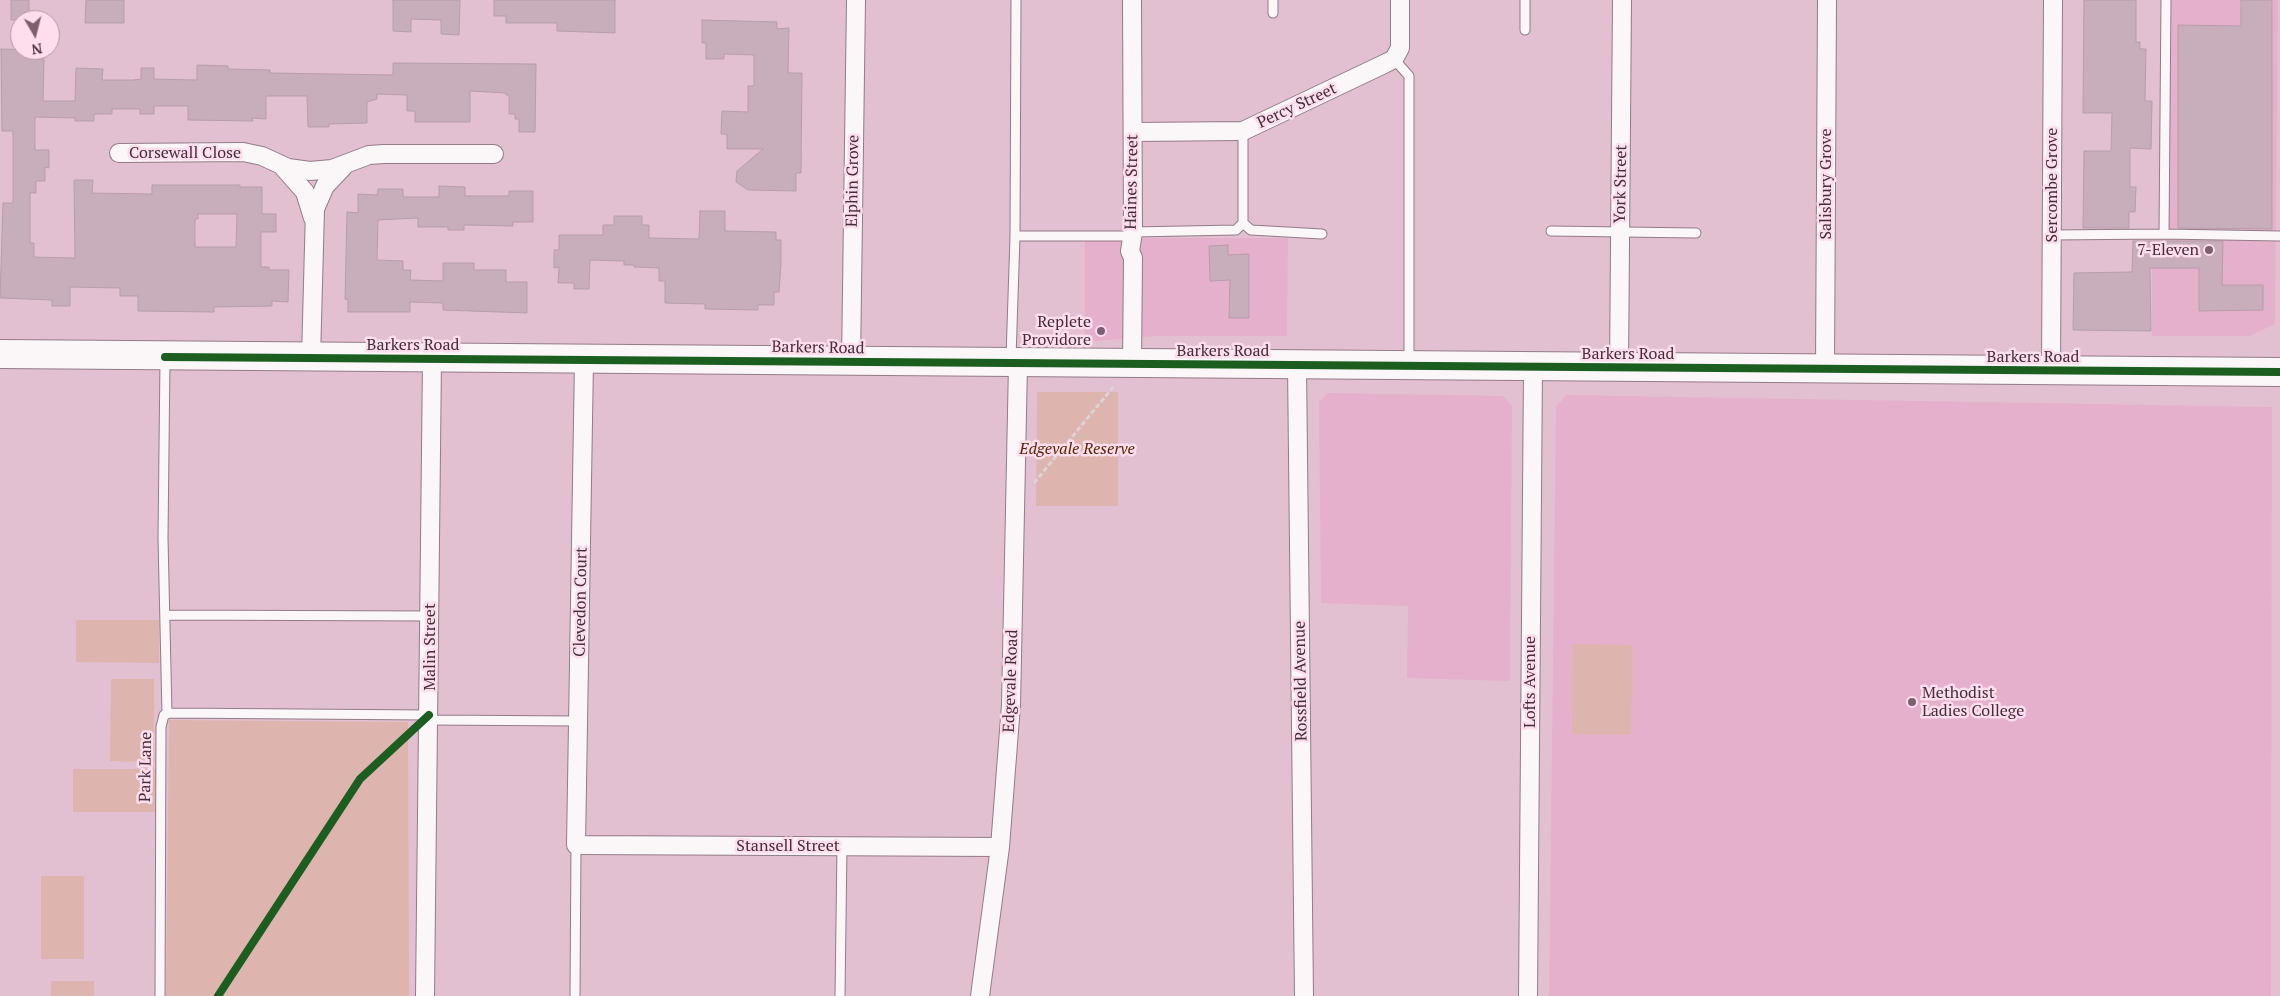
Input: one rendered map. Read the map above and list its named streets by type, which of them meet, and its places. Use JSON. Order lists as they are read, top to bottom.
{
  "streets": {
    "main road": ["Barkers Road"],
    "street": [
      "Percy Street",
      "Corsewall Close",
      "Elphin Grove",
      "Haines Street",
      "York Street",
      "Salisbury Grove",
      "Sercombe Grove",
      "Clevedon Court",
      "Malin Street",
      "Edgevale Road",
      "Rossfield Avenue",
      "Lofts Avenue",
      "Stansell Street"
    ],
    "lane": ["Park Lane"]
  },
  "crossings": [
    ["Percy Street", "Haines Street"],
    ["Corsewall Close", "Barkers Road"],
    ["Elphin Grove", "Barkers Road"],
    ["Haines Street", "Barkers Road"],
    ["York Street", "Barkers Road"],
    ["Salisbury Grove", "Barkers Road"],
    ["Sercombe Grove", "Barkers Road"],
    ["Barkers Road", "Clevedon Court"],
    ["Barkers Road", "Malin Street"],
    ["Barkers Road", "Edgevale Road"],
    ["Barkers Road", "Rossfield Avenue"],
    ["Barkers Road", "Lofts Avenue"],
    ["Clevedon Court", "Park Lane"],
    ["Clevedon Court", "Stansell Street"],
    ["Malin Street", "Park Lane"],
    ["Edgevale Road", "Stansell Street"]
  ],
  "parks": ["Edgevale Reserve"],
  "places": ["7-Eleven", "Replete Providore", "Methodist Ladies College"],
  "north": "bottom"
}
